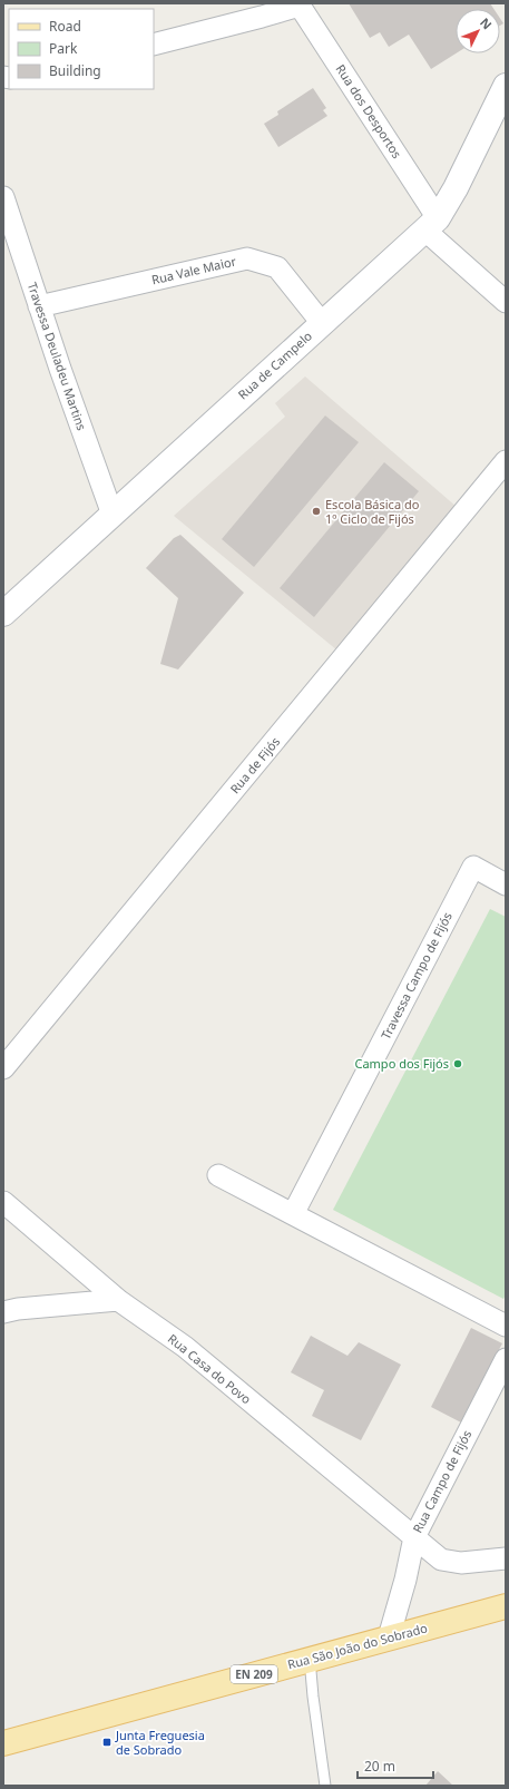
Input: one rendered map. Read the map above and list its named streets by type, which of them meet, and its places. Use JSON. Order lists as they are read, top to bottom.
{
  "streets": {
    "main road": ["Rua de Campelo", "Rua São João do Sobrado", "EN 209"],
    "street": [
      "Rua dos Desportos",
      "Rua Vale Maior",
      "Travessa Deuladeu Martins",
      "Rua de Fijós",
      "Travessa Campo de Fijós",
      "Rua Casa do Povo",
      "Rua Campo de Fijós"
    ]
  },
  "crossings": [
    ["Rua dos Desportos", "Rua de Campelo"],
    ["Rua Vale Maior", "Travessa Deuladeu Martins"],
    ["Rua Vale Maior", "Rua de Campelo"],
    ["Travessa Deuladeu Martins", "Rua de Campelo"],
    ["Rua Casa do Povo", "Rua Campo de Fijós"],
    ["Rua Campo de Fijós", "Rua São João do Sobrado"]
  ],
  "places": {
    "other": ["Escola Básica do 1º Ciclo de Fijós", "Campo dos Fijós"],
    "transit": ["Junta Freguesia de Sobrado"]
  },
  "legend": ["Road", "Park", "Building"],
  "scale_bar": "20 m",
  "north": "top right"
}
